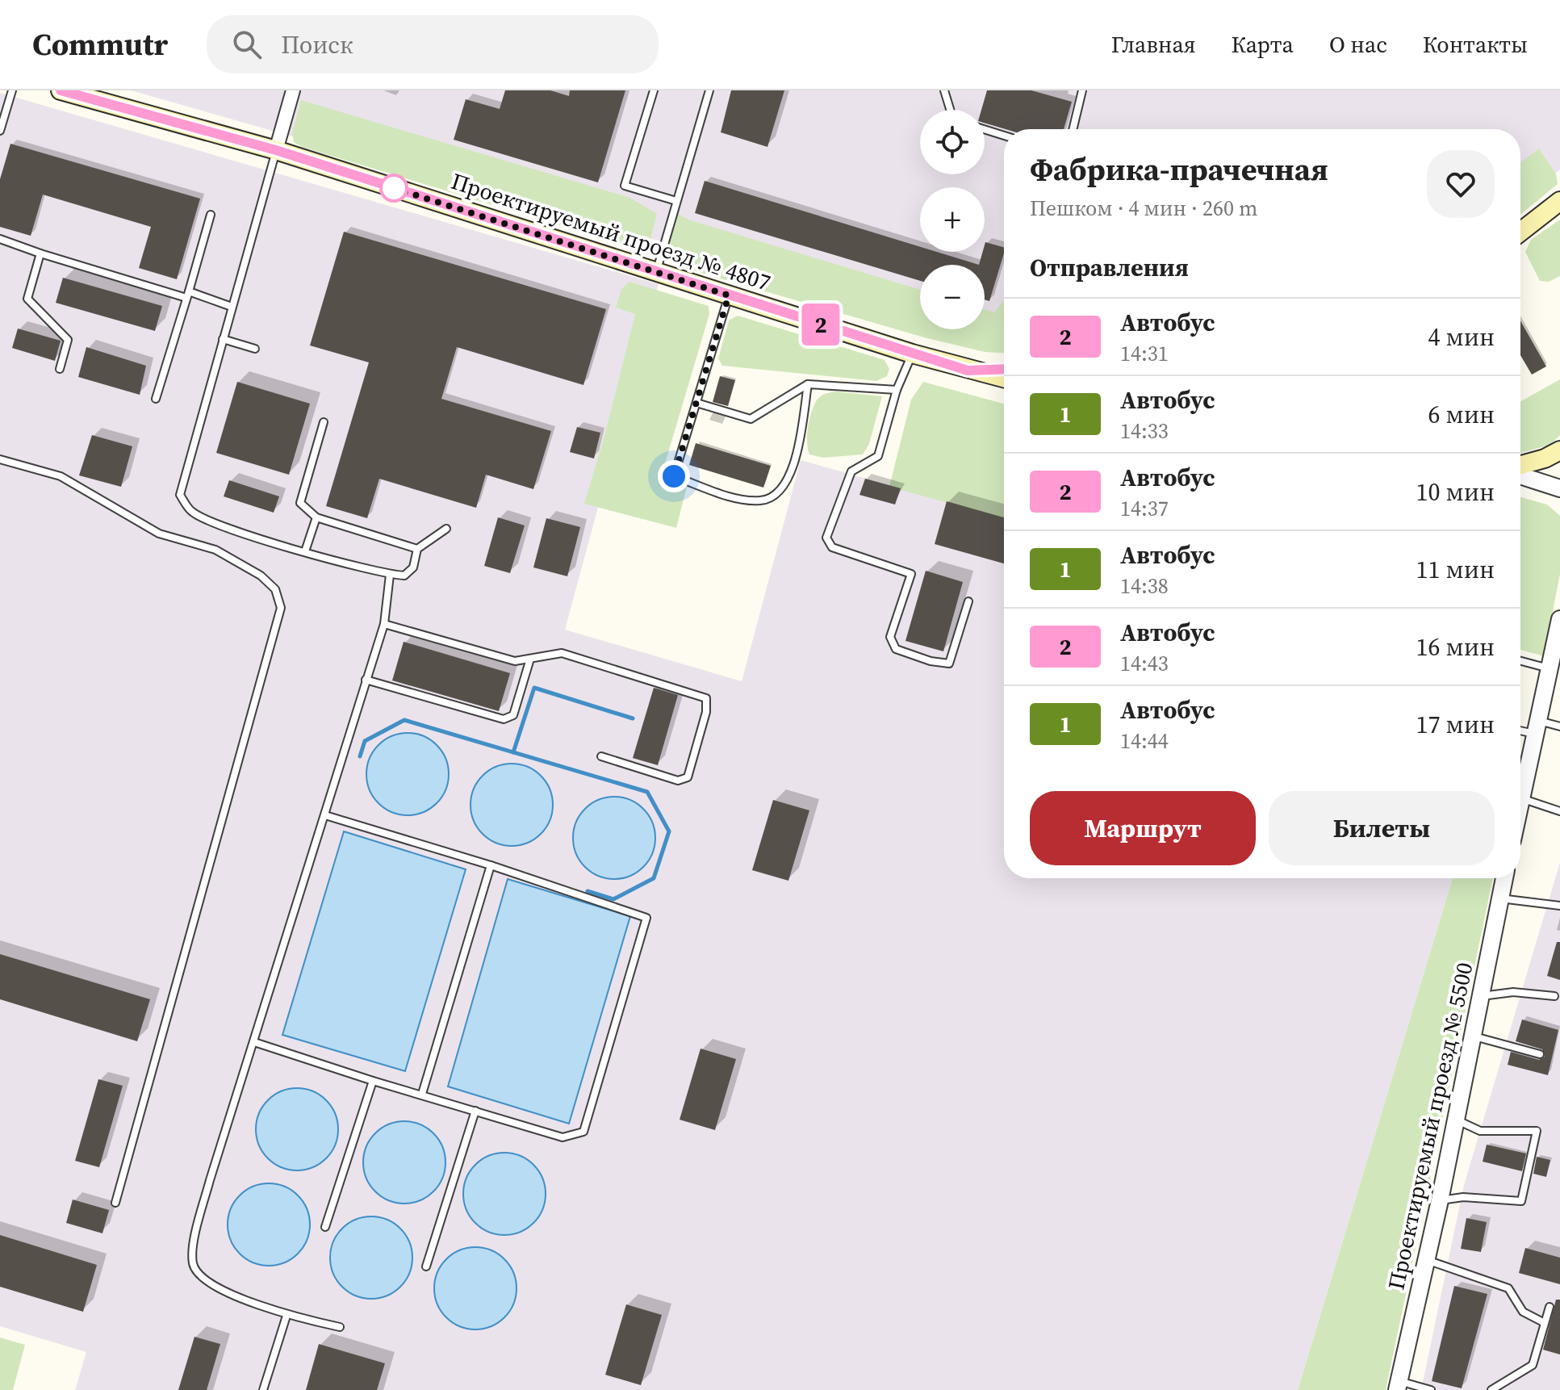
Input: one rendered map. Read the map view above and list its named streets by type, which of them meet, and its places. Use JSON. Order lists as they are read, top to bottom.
{
  "streets": {
    "main road": ["Проектируемый проезд № 4807"],
    "street": ["Проектируемый проезд № 5500"]
  },
  "lines": ["bus line 2"],
  "page": {
    "header": "Commutr",
    "search": "Поиск",
    "nav": [
      "Главная",
      "Карта",
      "О нас",
      "Контакты"
    ],
    "on_map": "2",
    "map_buttons": ["+", "−"],
    "heading": [
      ["Фабрика-прачечная", "Пешком · 4 мин · 260 m"],
      "Отправления"
    ],
    "list": [
      {
        "mark": "2",
        "name": "Автобус",
        "note": "14:31",
        "value": "4 мин"
      },
      {
        "mark": "1",
        "name": "Автобус",
        "note": "14:33",
        "value": "6 мин"
      },
      {
        "mark": "2",
        "name": "Автобус",
        "note": "14:37",
        "value": "10 мин"
      },
      {
        "mark": "1",
        "name": "Автобус",
        "note": "14:38",
        "value": "11 мин"
      },
      {
        "mark": "2",
        "name": "Автобус",
        "note": "14:43",
        "value": "16 мин"
      },
      {
        "mark": "1",
        "name": "Автобус",
        "note": "14:44",
        "value": "17 мин"
      }
    ],
    "buttons": ["Маршрут", "Билеты"]
  }
}
